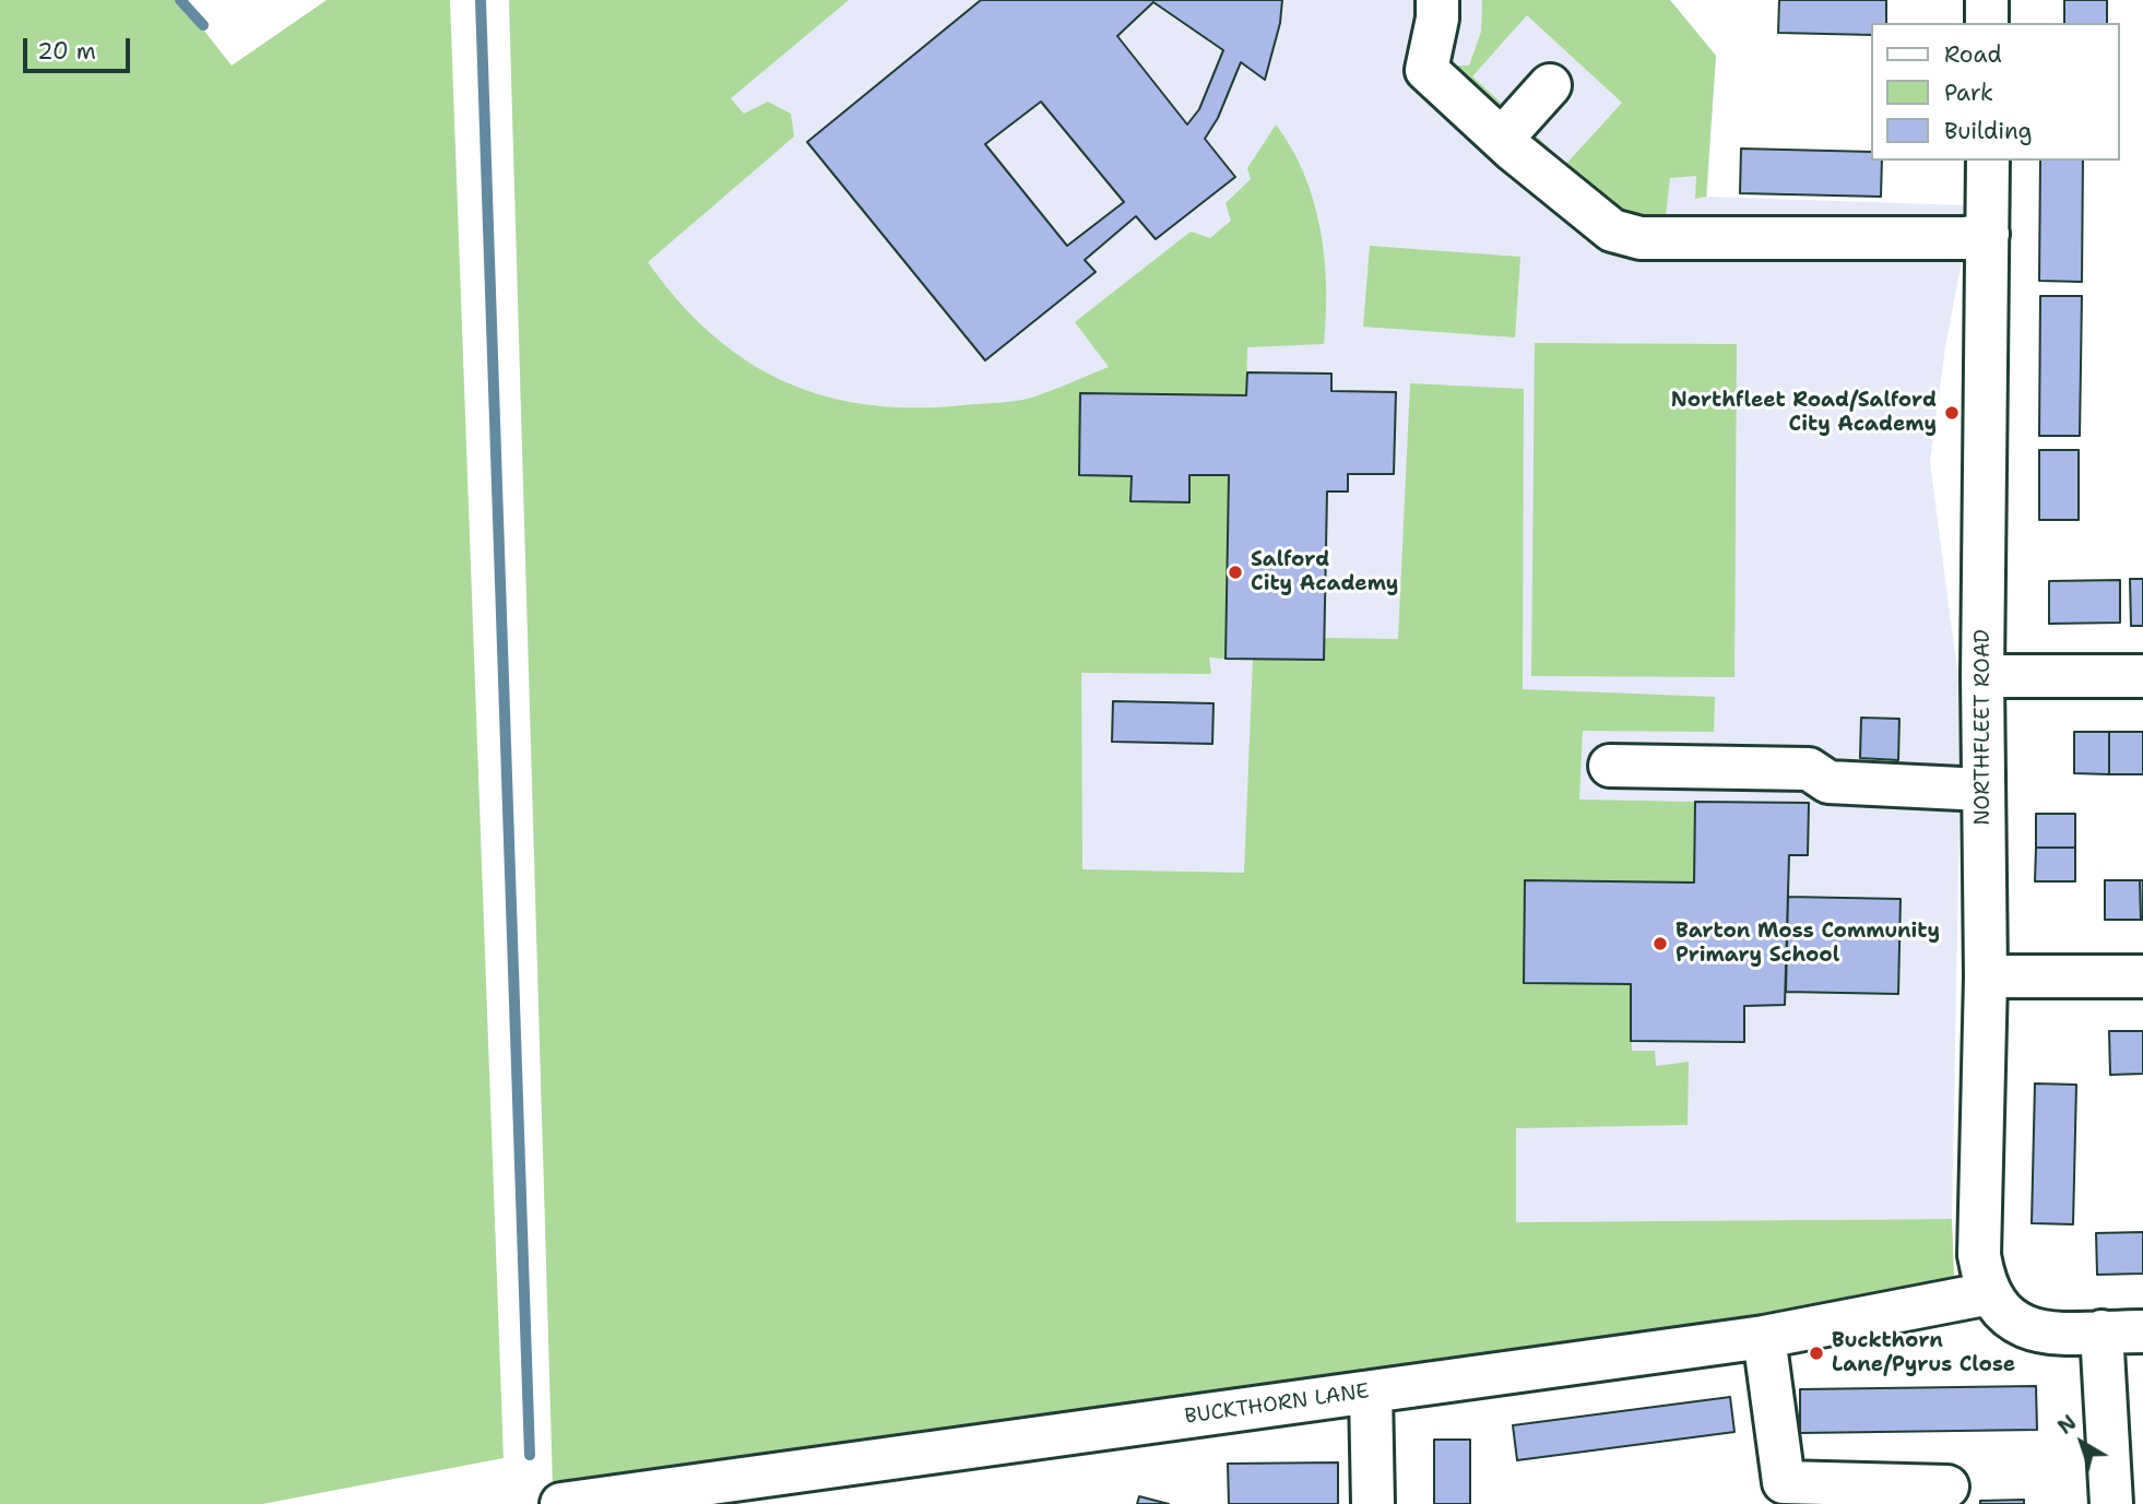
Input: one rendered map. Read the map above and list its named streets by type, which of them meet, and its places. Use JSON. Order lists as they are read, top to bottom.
{
  "streets": {
    "street": ["NORTHFLEET ROAD", "BUCKTHORN LANE"]
  },
  "crossings": [
    ["NORTHFLEET ROAD", "BUCKTHORN LANE"]
  ],
  "places": [
    "Northfleet Road/Salford City Academy",
    "Salford City Academy",
    "Barton Moss Community Primary School",
    "Buckthorn Lane/Pyrus Close"
  ],
  "legend": ["Road", "Park", "Building"],
  "scale_bar": "20 m",
  "north": "top left"
}
